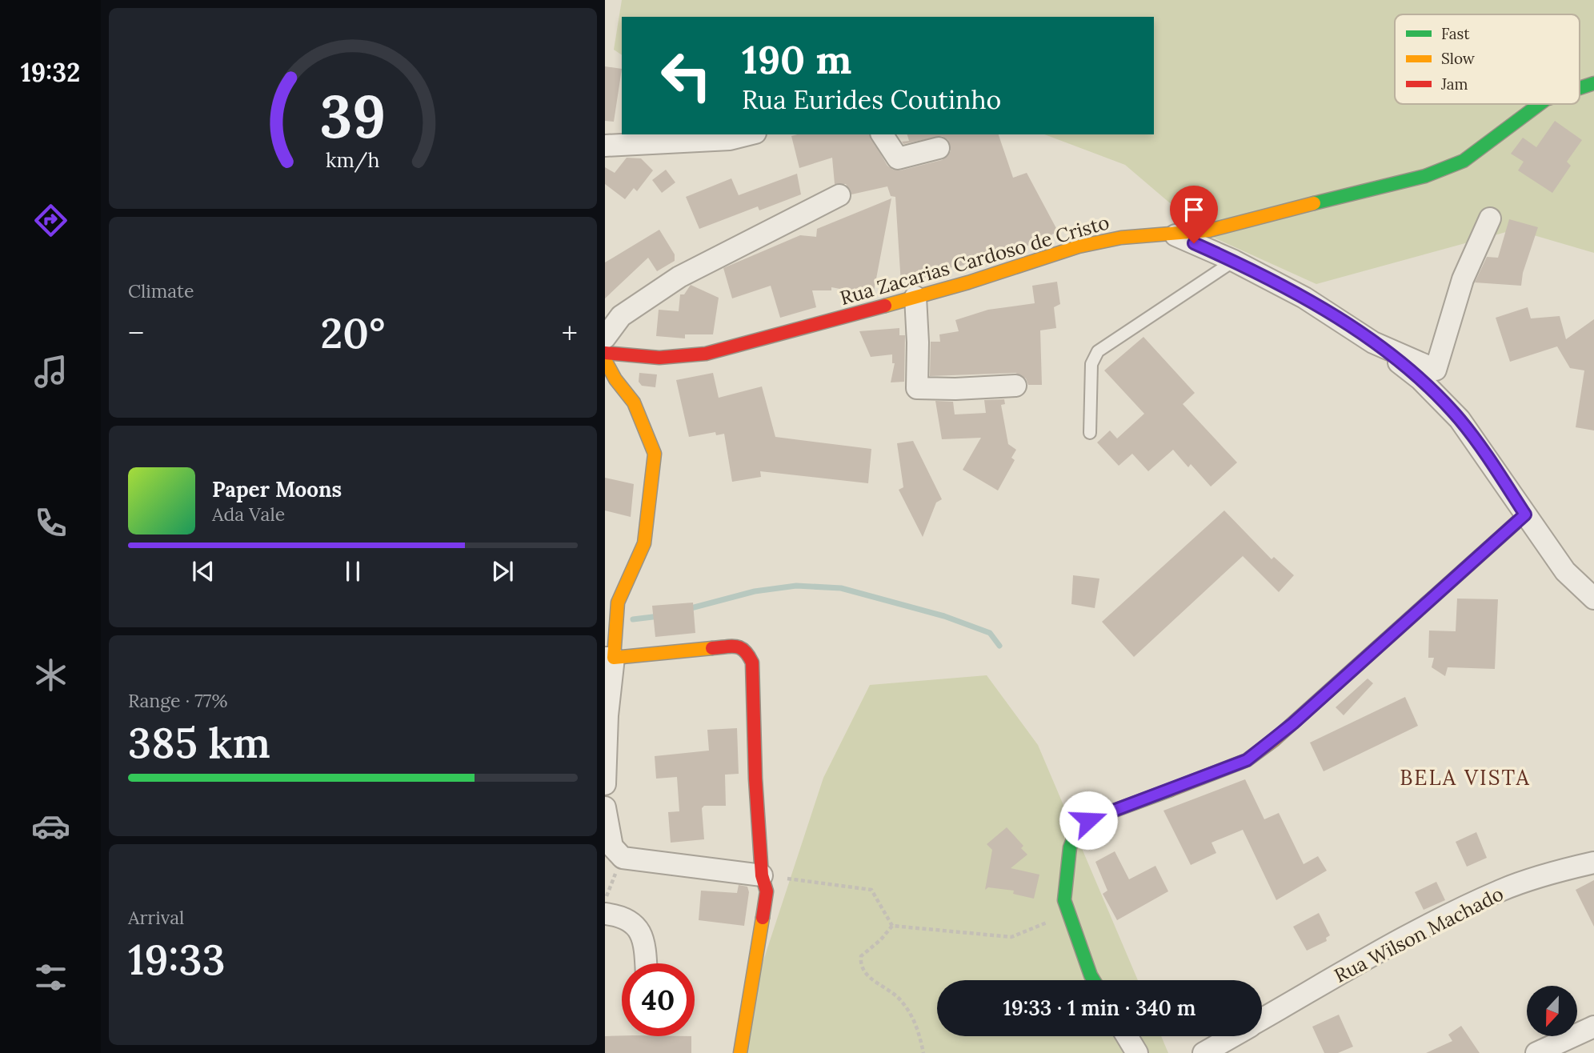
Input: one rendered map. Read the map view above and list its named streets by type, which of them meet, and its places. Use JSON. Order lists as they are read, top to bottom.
{
  "streets": {
    "street": ["Rua Zacarias Cardoso de Cristo", "Rua Wilson Machado"]
  },
  "districts": ["BELA VISTA"],
  "legend": ["Fast", "Slow", "Jam"],
  "north": "bottom",
  "page": {
    "tabs": "19:32",
    "turn": ["190 m", "Rua Eurides Coutinho"],
    "tile": [
      "Climate",
      ["Range · 77%", "385 km"],
      ["Arrival", "19:33"]
    ],
    "heat": ["−", "20°", "+"],
    "song": ["Paper Moons", "Ada Vale"],
    "limit": "40",
    "trip": "19:33 · 1 min · 340 m",
    "gauge": ["39", "km/h"]
  }
}
